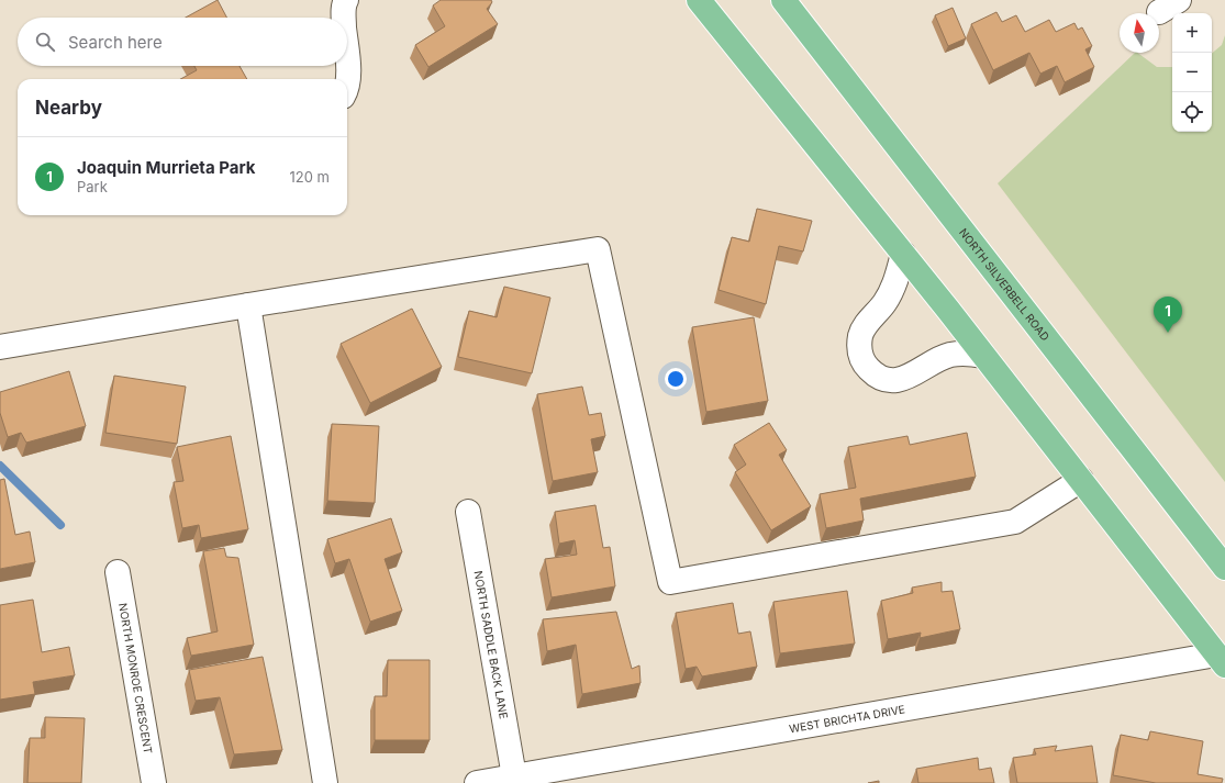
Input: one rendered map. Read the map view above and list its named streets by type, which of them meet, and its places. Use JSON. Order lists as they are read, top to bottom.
{
  "streets": {
    "main road": ["NORTH SILVERBELL ROAD"],
    "street": ["NORTH SADDLE BACK LANE", "NORTH MONROE CRESCENT", "WEST BRICHTA DRIVE"]
  },
  "crossings": [
    ["NORTH SADDLE BACK LANE", "WEST BRICHTA DRIVE"]
  ],
  "north": "top",
  "page": {
    "map_buttons": ["+", "−"],
    "search": "Search here",
    "heading": "Nearby",
    "list": [
      {
        "mark": "1",
        "name": "Joaquin Murrieta Park",
        "note": "Park",
        "value": "120 m"
      }
    ],
    "pins": "1"
  }
}
